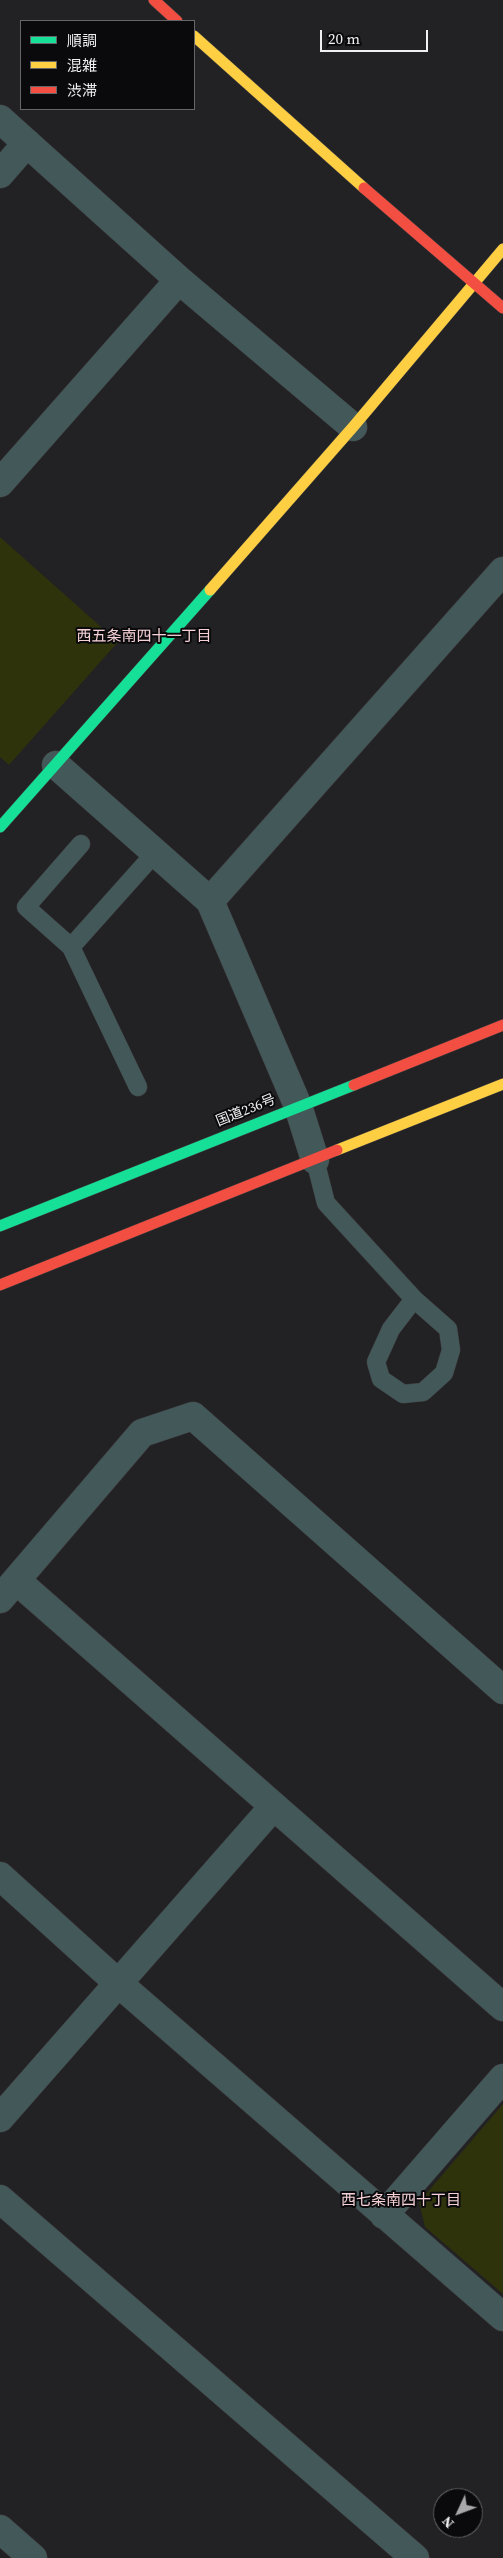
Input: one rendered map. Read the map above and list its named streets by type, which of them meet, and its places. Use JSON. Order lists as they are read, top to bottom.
{
  "streets": {
    "main road": ["国道236号"]
  },
  "districts": ["西五条南四十一丁目", "西七条南四十丁目"],
  "legend": ["順調", "混雑", "渋滞"],
  "scale_bar": "20 m",
  "north": "bottom left"
}
